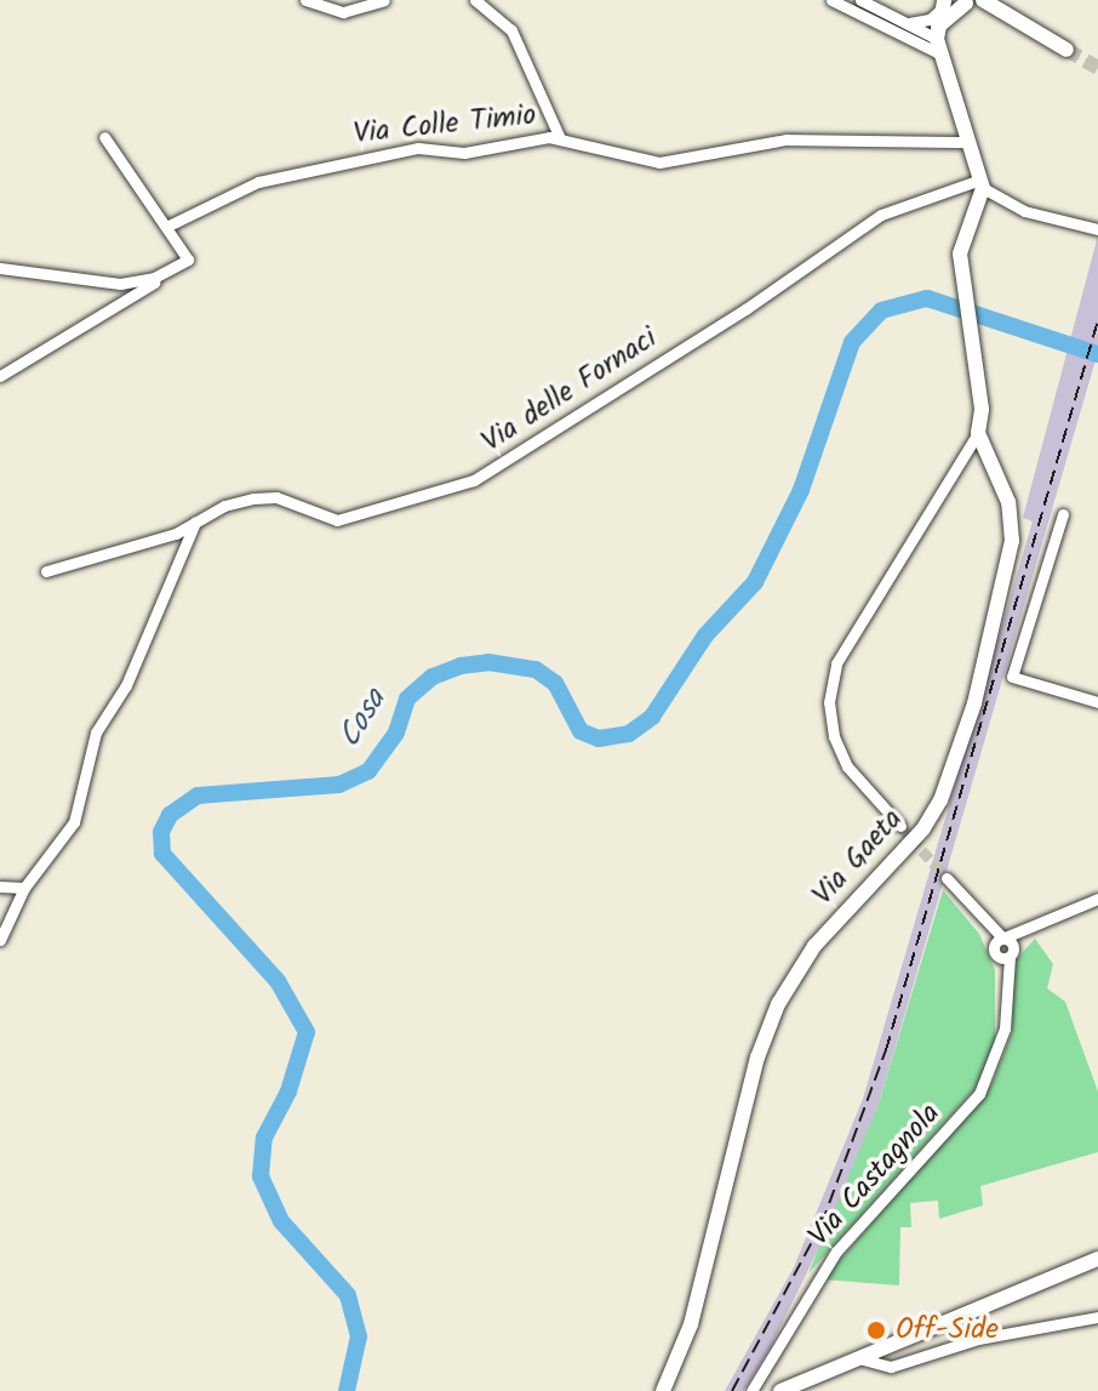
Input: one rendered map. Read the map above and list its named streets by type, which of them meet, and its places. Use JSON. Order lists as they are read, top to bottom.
{
  "streets": {
    "street": [
      "Via Colle Timio",
      "Via delle Fornaci",
      "Via Gaeta",
      "Via Castagnola"
    ]
  },
  "crossings": [
    ["Via delle Fornaci", "Via Gaeta"]
  ],
  "water": ["Cosa"],
  "places": ["Off-Side"]
}
